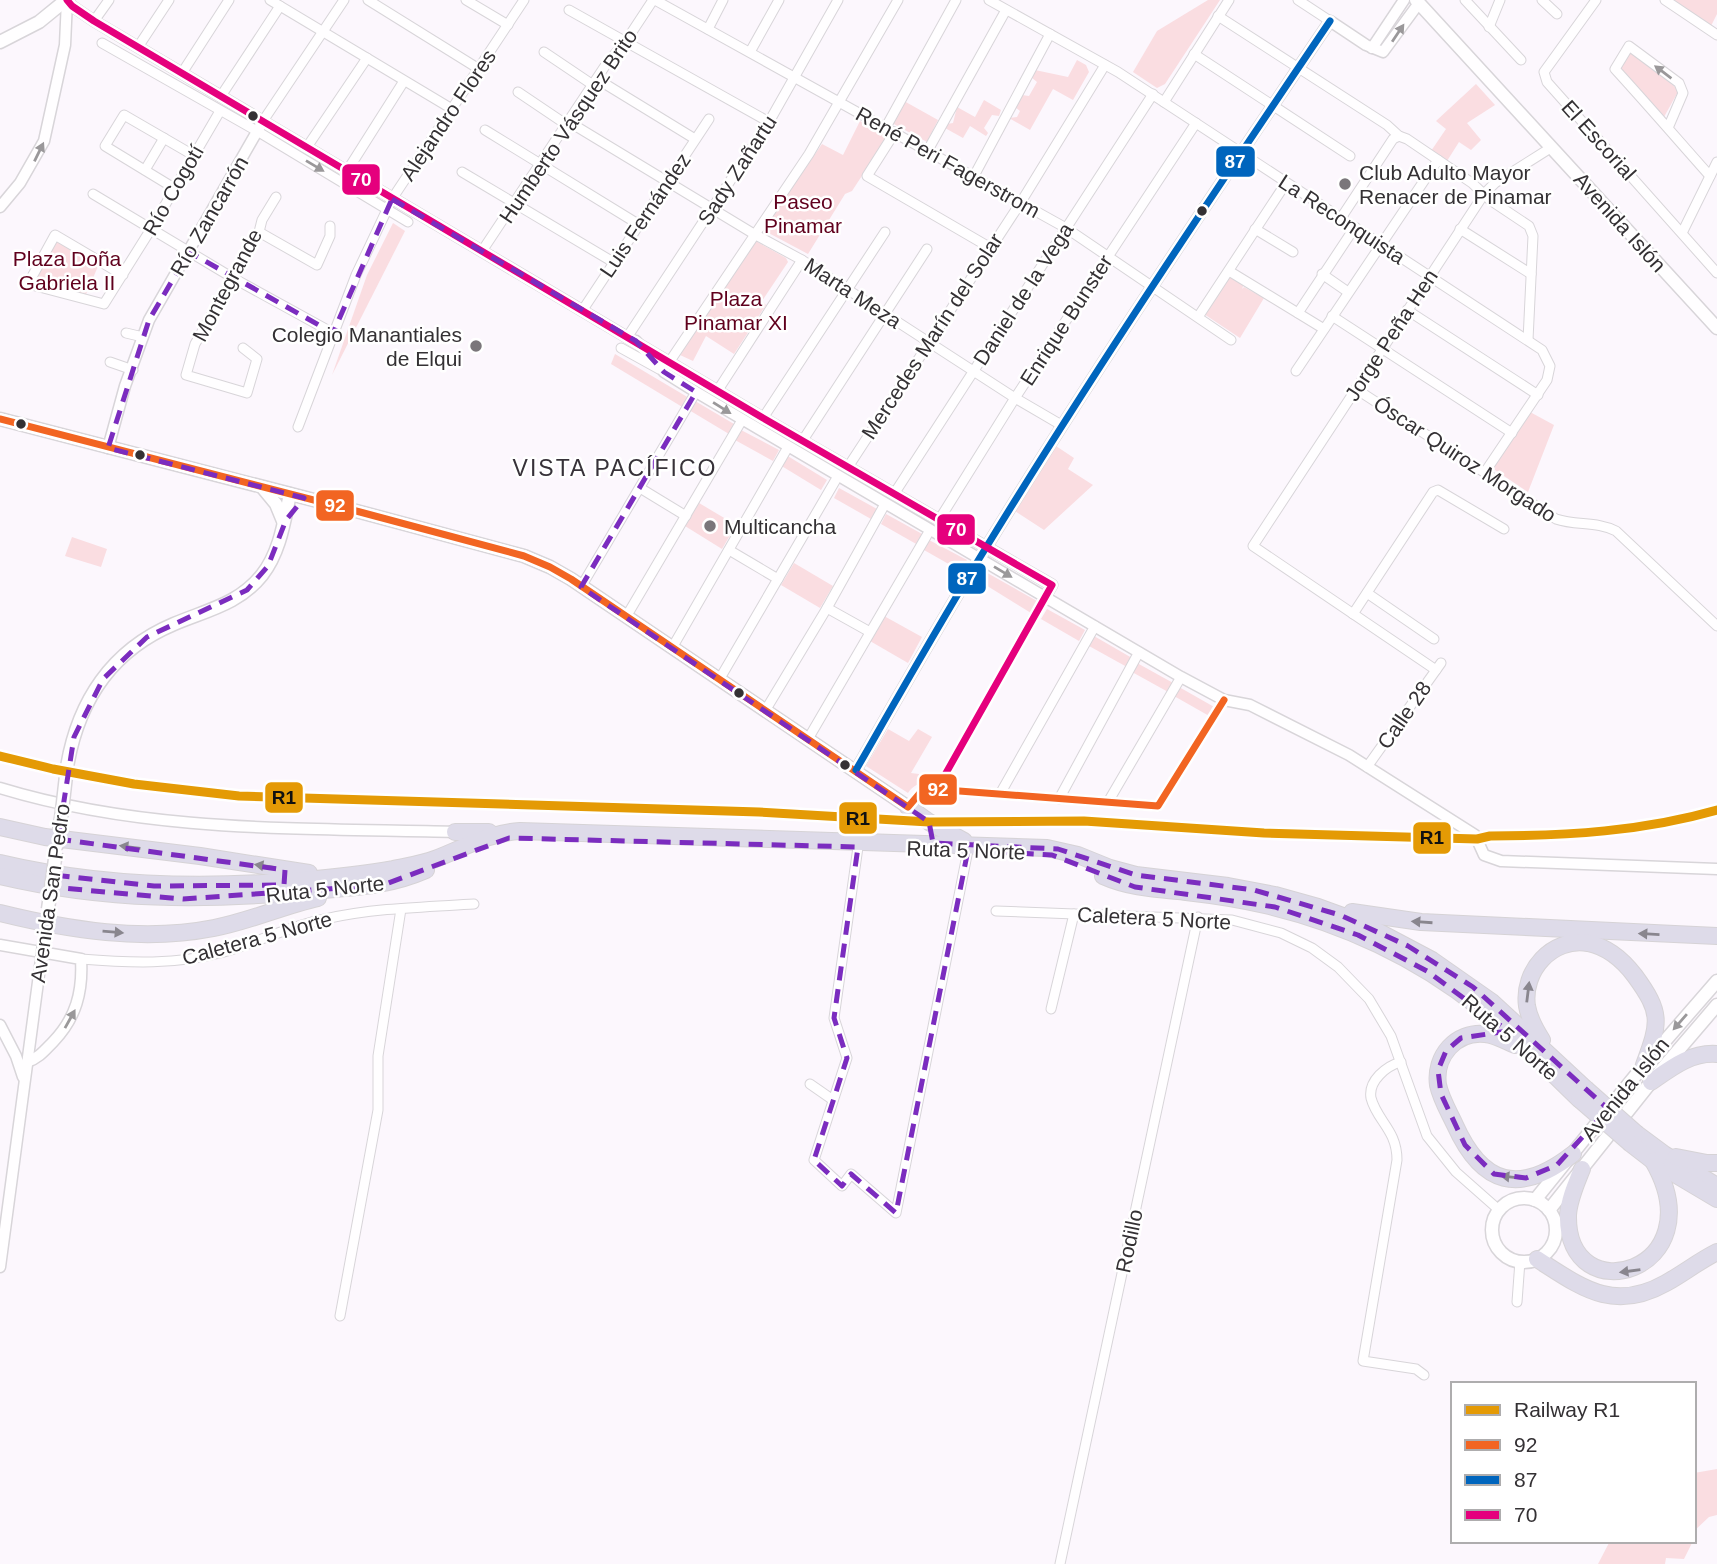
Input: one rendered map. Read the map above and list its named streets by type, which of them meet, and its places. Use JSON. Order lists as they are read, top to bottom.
{
  "streets": {
    "highway": ["Ruta 5 Norte"],
    "main road": ["Avenida Islón", "Avenida San Pedro"],
    "street": [
      "Alejandro Flores",
      "Humberto Vásquez Brito",
      "El Escorial",
      "René Peri Fagerstrom",
      "Sady Zañartu",
      "Río Cogotí",
      "Luis Fernández",
      "Río Zancarrón",
      "La Reconquista",
      "Montegrande",
      "Marta Meza",
      "Daniel de la Vega",
      "Enrique Bunster",
      "Jorge Peña Hen",
      "Mercedes Marín del Solar",
      "Óscar Quiroz Morgado",
      "Calle 28",
      "Caletera 5 Norte",
      "Rodillo"
    ]
  },
  "crossings": [
    ["Humberto Vásquez Brito", "René Peri Fagerstrom"],
    ["Humberto Vásquez Brito", "Marta Meza"],
    ["René Peri Fagerstrom", "Sady Zañartu"],
    ["René Peri Fagerstrom", "Daniel de la Vega"],
    ["René Peri Fagerstrom", "Enrique Bunster"],
    ["René Peri Fagerstrom", "Mercedes Marín del Solar"],
    ["Sady Zañartu", "Marta Meza"],
    ["Luis Fernández", "Marta Meza"],
    ["La Reconquista", "Daniel de la Vega"],
    ["La Reconquista", "Enrique Bunster"],
    ["La Reconquista", "Jorge Peña Hen"],
    ["La Reconquista", "Mercedes Marín del Solar"],
    ["Avenida Islón", "Jorge Peña Hen"],
    ["Avenida Islón", "Caletera 5 Norte"],
    ["Marta Meza", "Daniel de la Vega"],
    ["Marta Meza", "Enrique Bunster"],
    ["Marta Meza", "Mercedes Marín del Solar"],
    ["Jorge Peña Hen", "Óscar Quiroz Morgado"],
    ["Jorge Peña Hen", "Calle 28"],
    ["Caletera 5 Norte", "Rodillo"]
  ],
  "districts": ["VISTA PACÍFICO"],
  "parks": ["Paseo Pinamar", "Plaza Doña Gabriela II", "Plaza Pinamar XI"],
  "places": ["Club Adulto Mayor Renacer de Pinamar", "Colegio Manantiales de Elqui", "Multicancha"],
  "lines": [
    "transit line 70",
    "transit line 87",
    "transit line 92",
    "rail line R1"
  ],
  "legend": [
    "Railway R1",
    "92",
    "87",
    "70"
  ]
}
